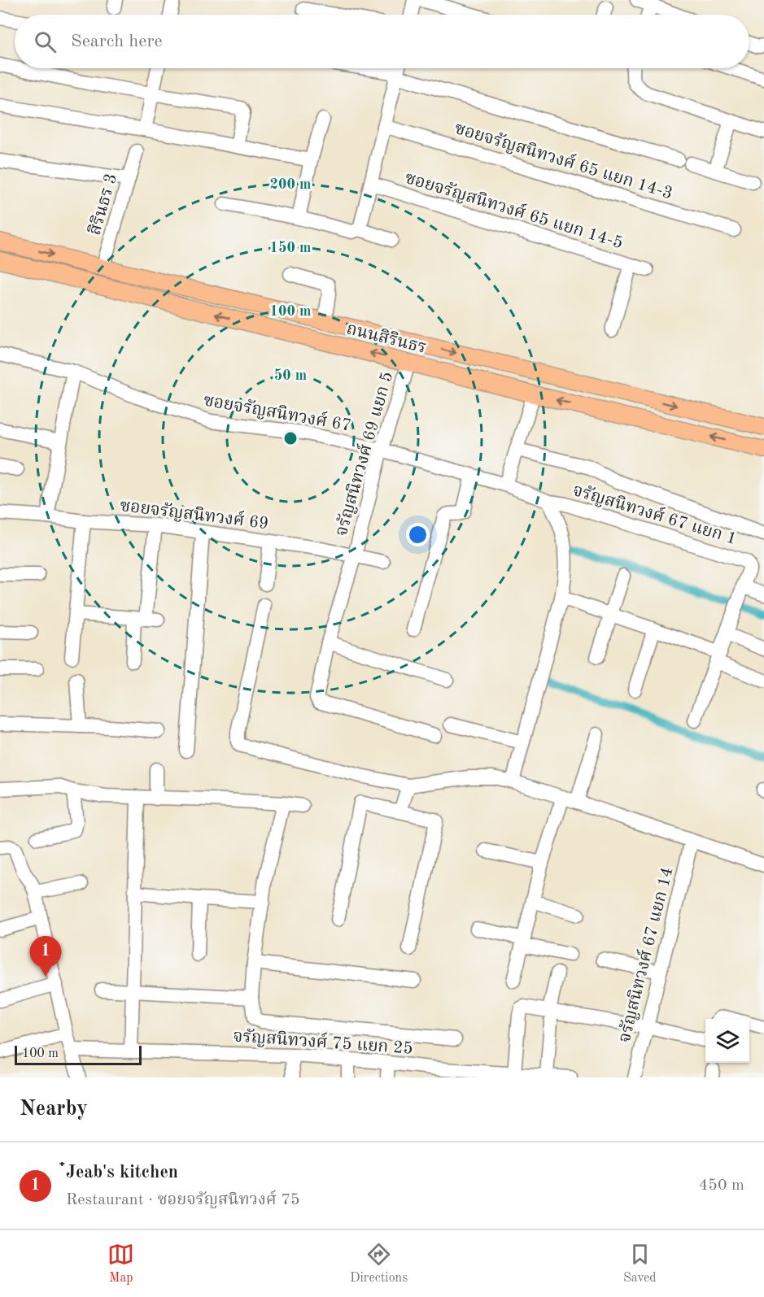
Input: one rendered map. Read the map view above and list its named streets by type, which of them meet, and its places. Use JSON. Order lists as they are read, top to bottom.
{
  "streets": {
    "main road": ["ถนนสิรินธร"],
    "street": [
      "ซอยจรัญสนิทวงศ์ 65 แยก 14-3",
      "สิรินธร 3",
      "ซอยจรัญสนิทวงศ์ 65 แยก 14-5",
      "ซอยจรัญสนิทวงศ์ 67",
      "จรัญสนิทวงศ์ 69 แยก 5",
      "ซอยจรัญสนิทวงศ์ 69",
      "จรัญสนิทวงศ์ 67 แยก 1",
      "จรัญสนิทวงศ์ 67 แยก 14",
      "จรัญสนิทวงศ์ 75 แยก 25"
    ]
  },
  "crossings": [
    ["สิรินธร 3", "ถนนสิรินธร"],
    ["ถนนสิรินธร", "จรัญสนิทวงศ์ 69 แยก 5"],
    ["ซอยจรัญสนิทวงศ์ 67", "จรัญสนิทวงศ์ 69 แยก 5"],
    ["ซอยจรัญสนิทวงศ์ 67", "จรัญสนิทวงศ์ 67 แยก 1"],
    ["จรัญสนิทวงศ์ 69 แยก 5", "ซอยจรัญสนิทวงศ์ 69"]
  ],
  "scale_bar": "100 m",
  "page": {
    "search": "Search here",
    "pins": "1",
    "scale": "100 m",
    "heading": "Nearby",
    "list": [
      {
        "mark": "1",
        "name": "๋Jeab's kitchen",
        "note": "Restaurant · ซอยจรัญสนิทวงศ์ 75",
        "value": "450 m"
      }
    ],
    "nav": ["Map", "Directions", "Saved"]
  },
  "rings": [
    "200 m",
    "150 m",
    "100 m",
    "50 m"
  ]
}
